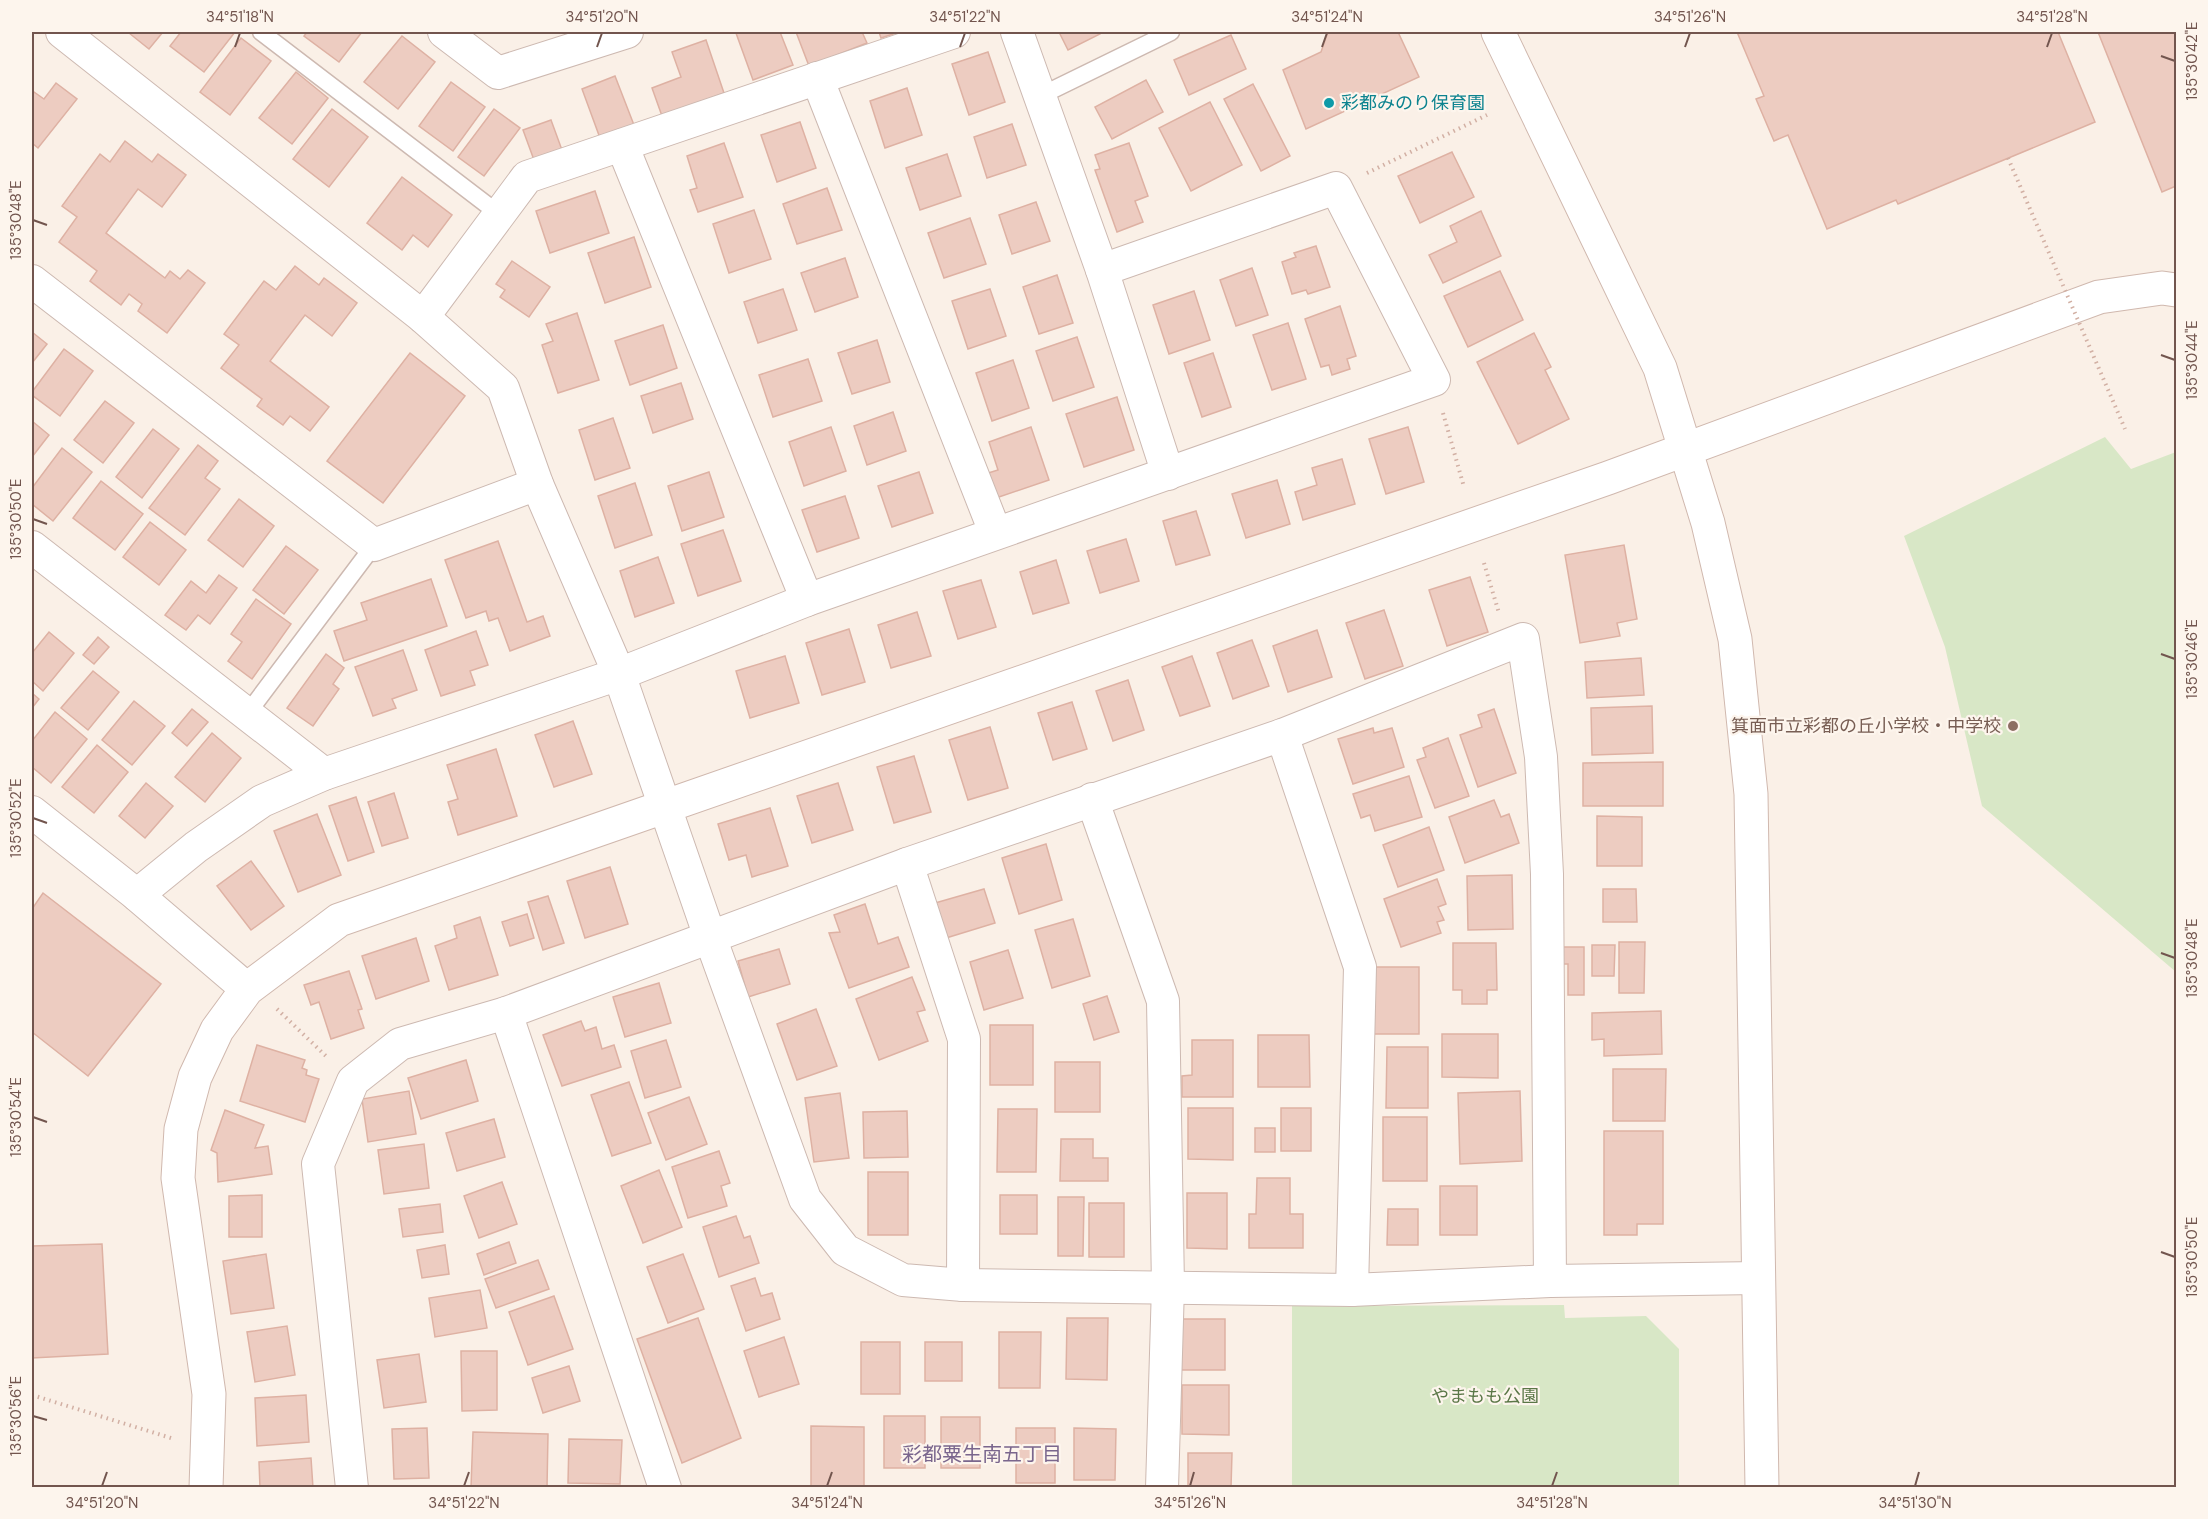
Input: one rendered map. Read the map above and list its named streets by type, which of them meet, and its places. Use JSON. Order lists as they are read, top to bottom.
{
  "districts": ["彩都粟生南五丁目"],
  "parks": ["やまもも公園"],
  "places": ["彩都みのり保育園", "箕面市立彩都の丘小学校・中学校"],
  "coordinates": [
    "34°51'18\"N",
    "34°51'20\"N",
    "34°51'22\"N",
    "34°51'24\"N",
    "34°51'26\"N",
    "34°51'28\"N",
    "135°30'42\"E",
    "135°30'48\"E",
    "135°30'44\"E",
    "135°30'50\"E",
    "135°30'46\"E",
    "135°30'52\"E",
    "135°30'54\"E",
    "135°30'56\"E",
    "34°51'30\"N"
  ]
}
